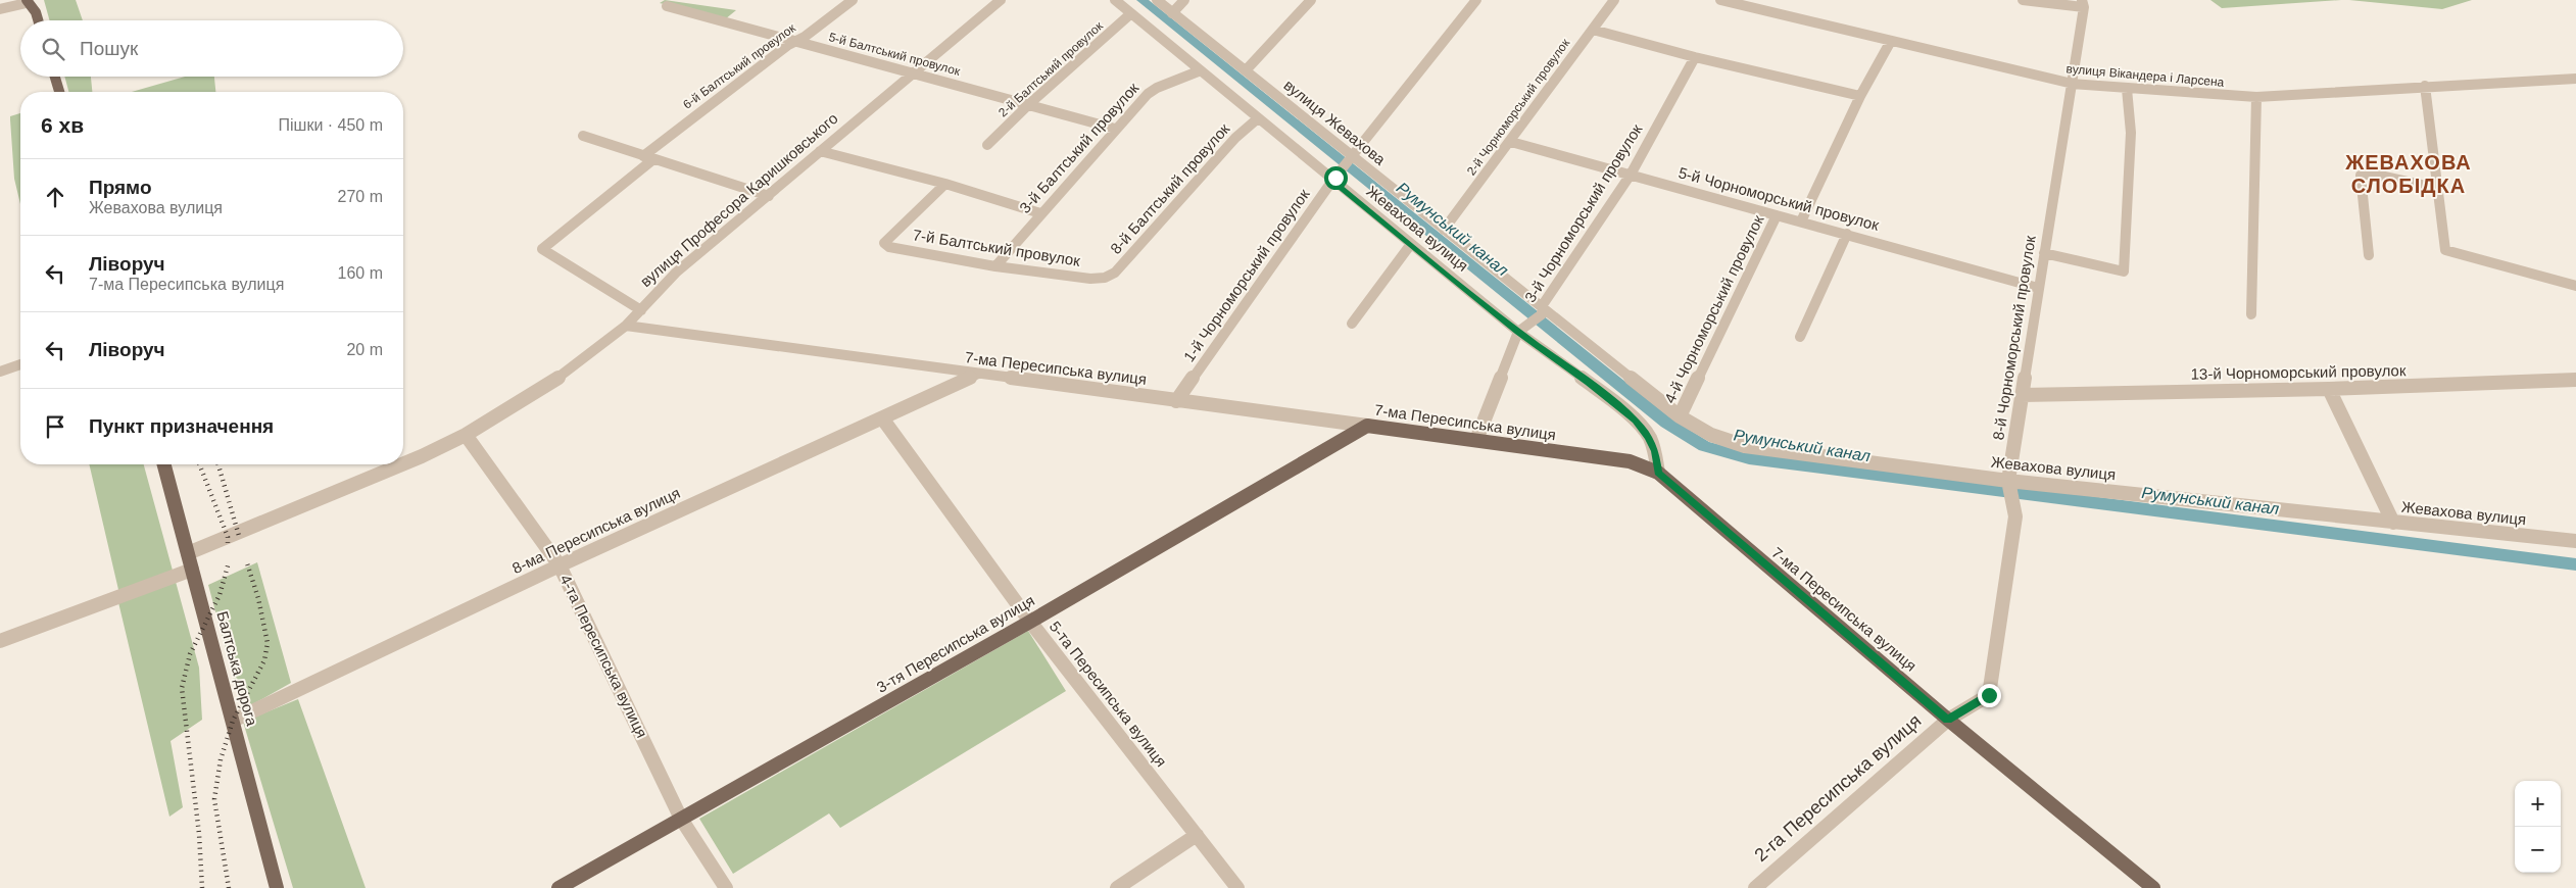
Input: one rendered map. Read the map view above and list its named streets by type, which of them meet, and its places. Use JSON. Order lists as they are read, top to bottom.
{
  "streets": {
    "main road": ["7-ма Пересипська вулиця", "3-тя Пересипська вулиця", "Балтська дорога"],
    "street": [
      "5-й Балтський провулок",
      "6-й Балтський провулок",
      "2-й Балтський провулок",
      "вулиця Вікандера і Ларсена",
      "2-й Чорноморський провулок",
      "вулиця Жевахова",
      "3-й Балтський провулок",
      "8-й Балтський провулок",
      "5-й Чорноморський провулок",
      "вулиця Професора Каришковського",
      "3-й Чорноморський провулок",
      "Жевахова вулиця",
      "7-й Балтський провулок",
      "1-й Чорноморський провулок",
      "4-й Чорноморський провулок",
      "8-й Чорноморський провулок",
      "13-й Чорноморський провулок",
      "8-ма Пересипська вулиця",
      "4-та Пересипська вулиця",
      "5-та Пересипська вулиця",
      "2-га Пересипська вулиця"
    ]
  },
  "crossings": [
    ["5-й Балтський провулок", "6-й Балтський провулок"],
    ["5-й Балтський провулок", "2-й Балтський провулок"],
    ["5-й Балтський провулок", "3-й Балтський провулок"],
    ["5-й Балтський провулок", "вулиця Професора Каришковського"],
    ["6-й Балтський провулок", "вулиця Професора Каришковського"],
    ["2-й Балтський провулок", "Жевахова вулиця"],
    ["вулиця Вікандера і Ларсена", "8-й Чорноморський провулок"],
    ["2-й Чорноморський провулок", "вулиця Жевахова"],
    ["2-й Чорноморський провулок", "5-й Чорноморський провулок"],
    ["вулиця Жевахова", "3-й Чорноморський провулок"],
    ["вулиця Жевахова", "Жевахова вулиця"],
    ["вулиця Жевахова", "1-й Чорноморський провулок"],
    ["вулиця Жевахова", "4-й Чорноморський провулок"],
    ["3-й Балтський провулок", "Жевахова вулиця"],
    ["3-й Балтський провулок", "7-й Балтський провулок"],
    ["8-й Балтський провулок", "Жевахова вулиця"],
    ["8-й Балтський провулок", "7-й Балтський провулок"],
    ["5-й Чорноморський провулок", "3-й Чорноморський провулок"],
    ["5-й Чорноморський провулок", "4-й Чорноморський провулок"],
    ["5-й Чорноморський провулок", "8-й Чорноморський провулок"],
    ["вулиця Професора Каришковського", "7-ма Пересипська вулиця"],
    ["вулиця Професора Каришковського", "4-та Пересипська вулиця"],
    ["вулиця Професора Каришковського", "Балтська дорога"],
    ["3-й Чорноморський провулок", "Жевахова вулиця"],
    ["Жевахова вулиця", "1-й Чорноморський провулок"],
    ["Жевахова вулиця", "8-й Чорноморський провулок"],
    ["Жевахова вулиця", "7-ма Пересипська вулиця"],
    ["1-й Чорноморський провулок", "7-ма Пересипська вулиця"],
    ["8-й Чорноморський провулок", "7-ма Пересипська вулиця"],
    ["8-й Чорноморський провулок", "13-й Чорноморський провулок"],
    ["8-й Чорноморський провулок", "2-га Пересипська вулиця"],
    ["7-ма Пересипська вулиця", "8-ма Пересипська вулиця"],
    ["7-ма Пересипська вулиця", "3-тя Пересипська вулиця"],
    ["7-ма Пересипська вулиця", "2-га Пересипська вулиця"],
    ["8-ма Пересипська вулиця", "4-та Пересипська вулиця"],
    ["8-ма Пересипська вулиця", "Балтська дорога"],
    ["8-ма Пересипська вулиця", "5-та Пересипська вулиця"],
    ["3-тя Пересипська вулиця", "4-та Пересипська вулиця"],
    ["3-тя Пересипська вулиця", "5-та Пересипська вулиця"]
  ],
  "districts": ["ЖЕВАХОВА СЛОБІДКА"],
  "water": ["Румунський канал"],
  "page": {
    "search": "Пошук",
    "heading": ["6 хв", "Пішки · 450 m"],
    "list": [
      ["Прямо", "Жевахова вулиця", "270 m"],
      ["Ліворуч", "7-ма Пересипська вулиця", "160 m"],
      ["Ліворуч", "20 m"],
      "Пункт призначення"
    ],
    "map_buttons": ["+", "−"]
  }
}
